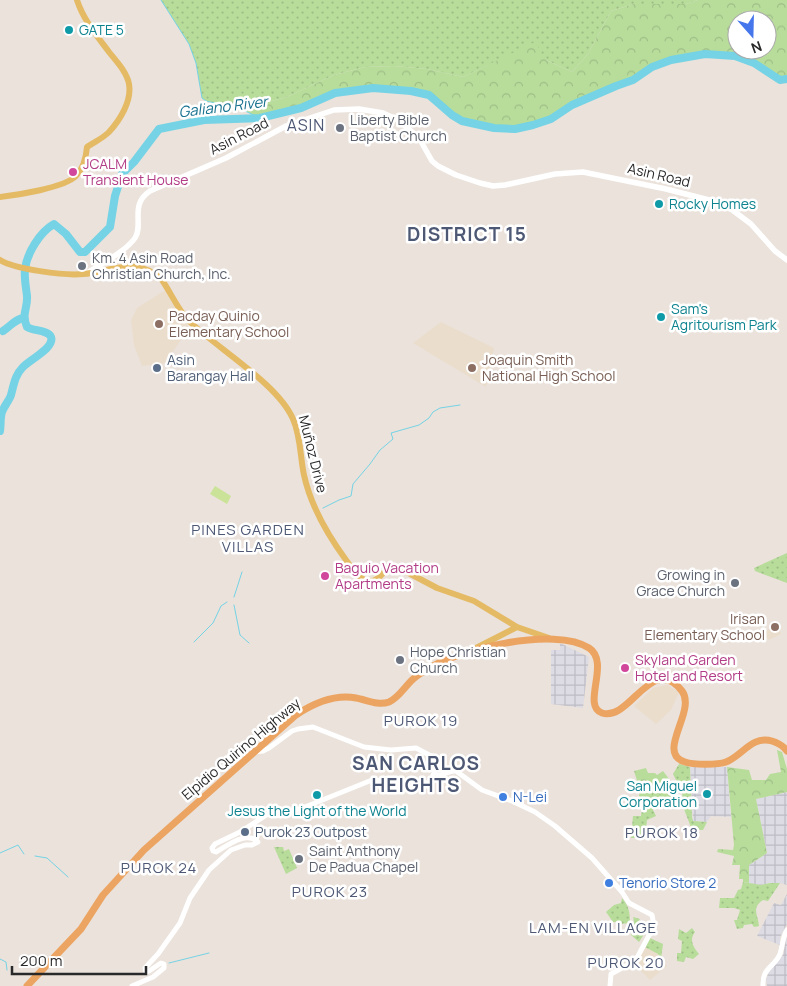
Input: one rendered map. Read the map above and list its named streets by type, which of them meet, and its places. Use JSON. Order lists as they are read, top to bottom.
{
  "streets": {
    "highway": ["Elpidio Quirino Highway"],
    "main road": ["Asin Road", "Muñoz Drive"]
  },
  "crossings": [
    ["Asin Road", "Muñoz Drive"],
    ["Muñoz Drive", "Elpidio Quirino Highway"]
  ],
  "districts": [
    "ASIN",
    "DISTRICT 15",
    "PINES GARDEN VILLAS",
    "PUROK 19",
    "SAN CARLOS HEIGHTS",
    "PUROK 18",
    "PUROK 24",
    "PUROK 23",
    "LAM-EN VILLAGE",
    "PUROK 20"
  ],
  "water": ["Galiano River"],
  "places": [
    "GATE 5",
    "Liberty Bible Baptist Church",
    "JCALM Transient House",
    "Rocky Homes",
    "Km. 4 Asin Road Christian Church, Inc.",
    "Sam's Agritourism Park",
    "Pacday Quinio Elementary School",
    "Asin Barangay Hall",
    "Joaquin Smith National High School",
    "Baguio Vacation Apartments",
    "Growing in Grace Church",
    "Irisan Elementary School",
    "Hope Christian Church",
    "Skyland Garden Hotel and Resort",
    "San Miguel Corporation",
    "Jesus the Light of the World",
    "N-Lei",
    "Purok 23 Outpost",
    "Saint Anthony De Padua Chapel",
    "Tenorio Store 2"
  ],
  "scale_bar": "200 m",
  "north": "bottom"
}
